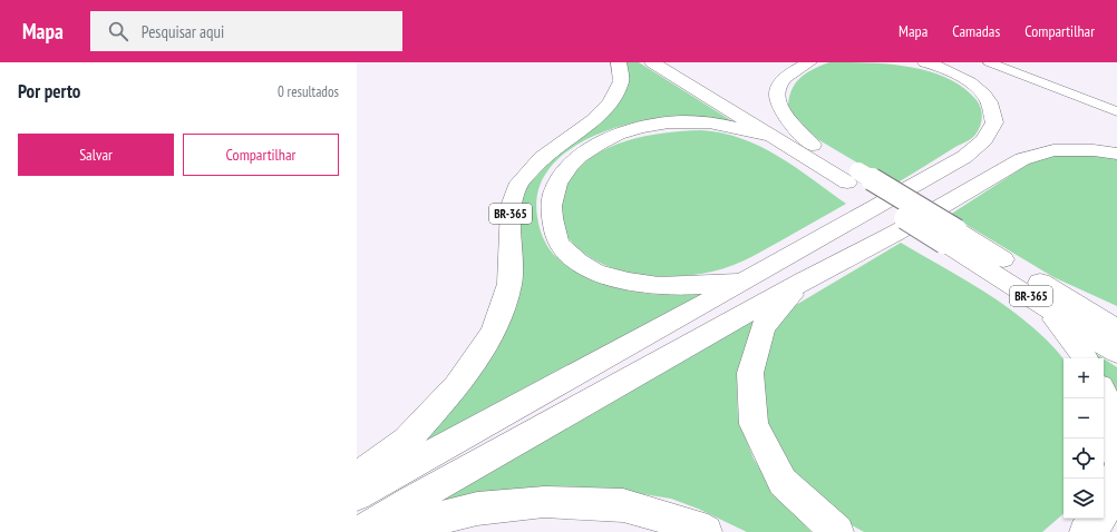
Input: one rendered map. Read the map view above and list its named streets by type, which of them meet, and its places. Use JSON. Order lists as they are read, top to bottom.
{
  "streets": {
    "highway": ["BR-365"]
  },
  "page": {
    "header": "Mapa",
    "search": "Pesquisar aqui",
    "nav": ["Mapa", "Camadas", "Compartilhar"],
    "heading": ["Por perto", "0 resultados"],
    "buttons": ["Salvar", "Compartilhar"],
    "map_buttons": ["+", "−"]
  }
}
